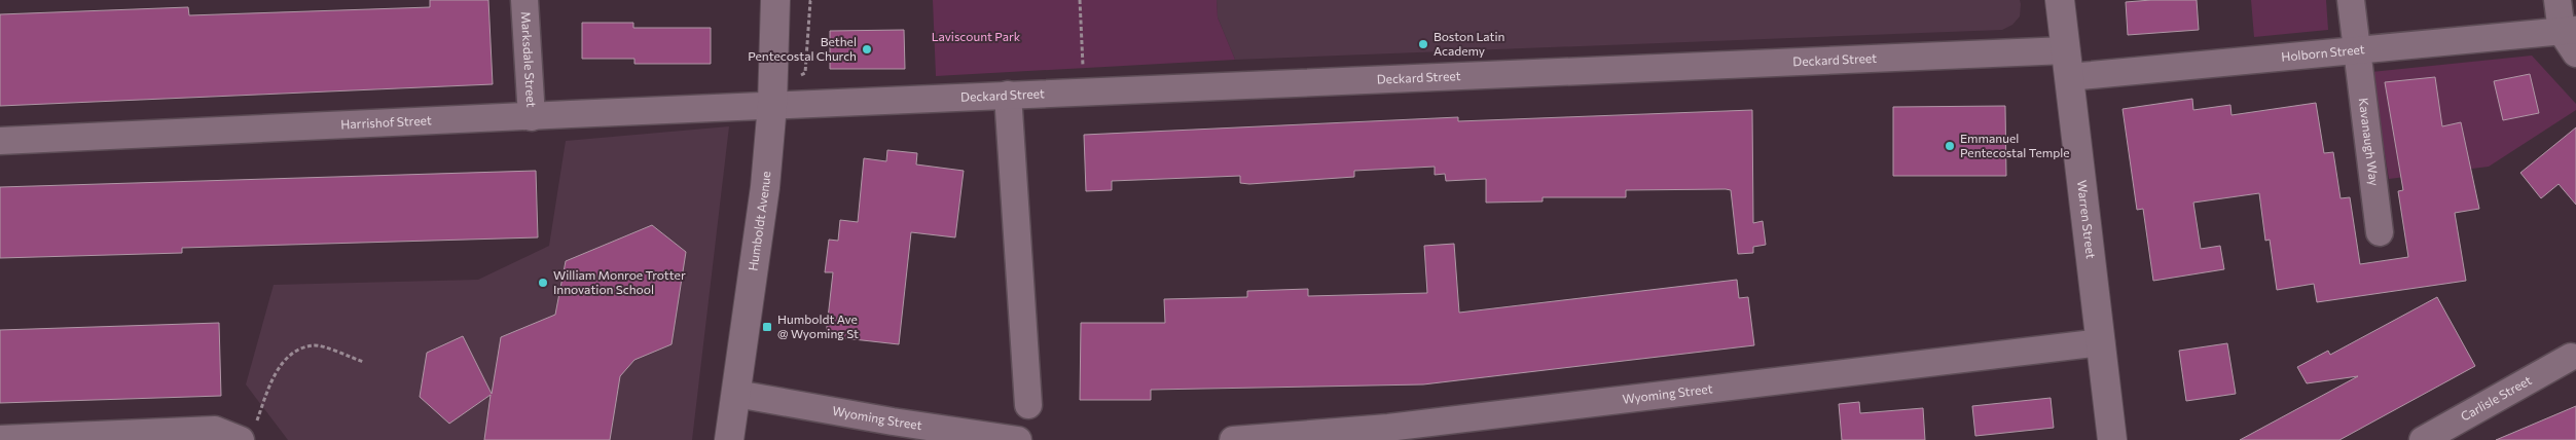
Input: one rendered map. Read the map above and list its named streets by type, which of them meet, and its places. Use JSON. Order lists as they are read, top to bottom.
{
  "streets": {
    "street": [
      "Holborn Street",
      "Marksdale Street",
      "Deckard Street",
      "Harrishof Street",
      "Kavanaugh Way",
      "Warren Street",
      "Humboldt Avenue",
      "Wyoming Street",
      "Carlisle Street"
    ]
  },
  "crossings": [
    ["Holborn Street", "Deckard Street"],
    ["Holborn Street", "Kavanaugh Way"],
    ["Holborn Street", "Warren Street"],
    ["Marksdale Street", "Harrishof Street"],
    ["Deckard Street", "Harrishof Street"],
    ["Deckard Street", "Warren Street"],
    ["Deckard Street", "Humboldt Avenue"],
    ["Harrishof Street", "Humboldt Avenue"],
    ["Warren Street", "Wyoming Street"],
    ["Humboldt Avenue", "Wyoming Street"]
  ],
  "parks": ["Laviscount Park"],
  "places": {
    "other": [
      "Boston Latin Academy",
      "Bethel Pentecostal Church",
      "Emmanuel Pentecostal Temple",
      "William Monroe Trotter Innovation School"
    ],
    "transit": ["Humboldt Ave @ Wyoming St"]
  }
}
